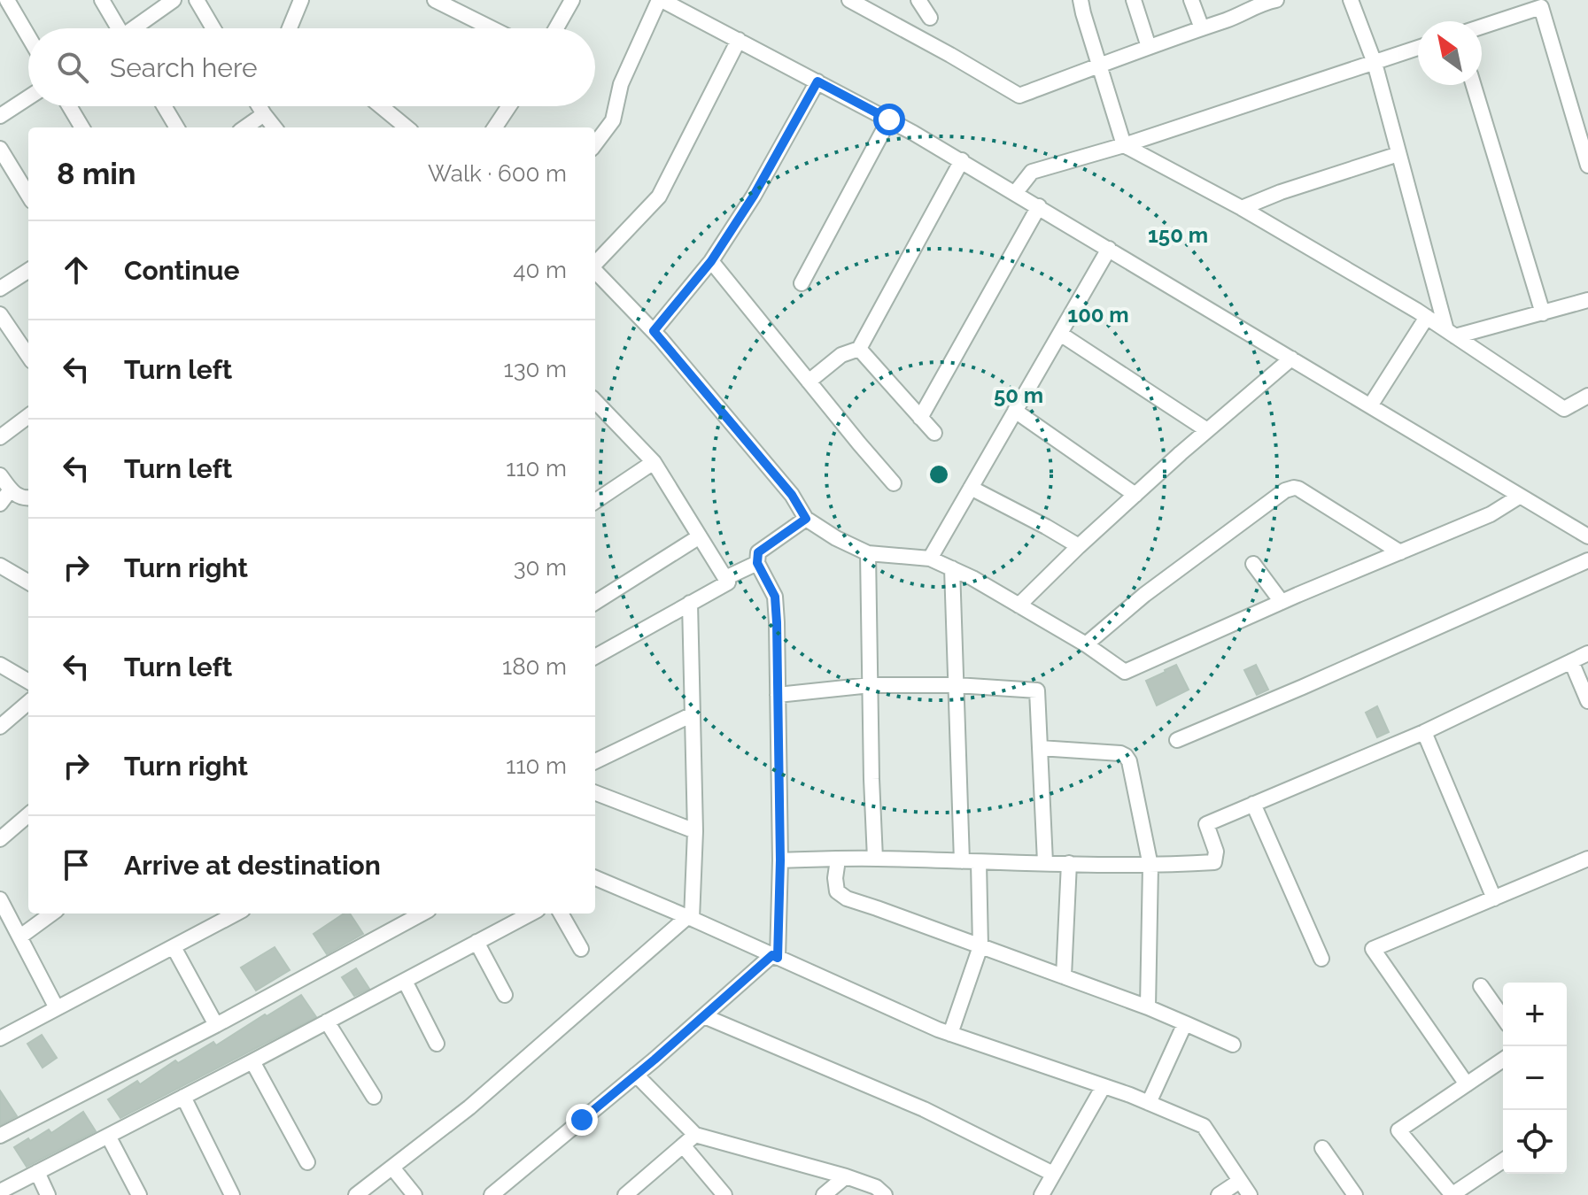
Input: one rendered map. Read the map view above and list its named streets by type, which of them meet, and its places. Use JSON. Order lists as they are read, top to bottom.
{
  "north": "top left",
  "page": {
    "search": "Search here",
    "heading": ["8 min", "Walk · 600 m"],
    "list": [
      ["Continue", "40 m"],
      ["Turn left", "130 m"],
      ["Turn left", "110 m"],
      ["Turn right", "30 m"],
      ["Turn left", "180 m"],
      ["Turn right", "110 m"],
      "Arrive at destination"
    ],
    "map_buttons": ["+", "−"]
  },
  "rings": ["150 m", "100 m", "50 m"]
}
